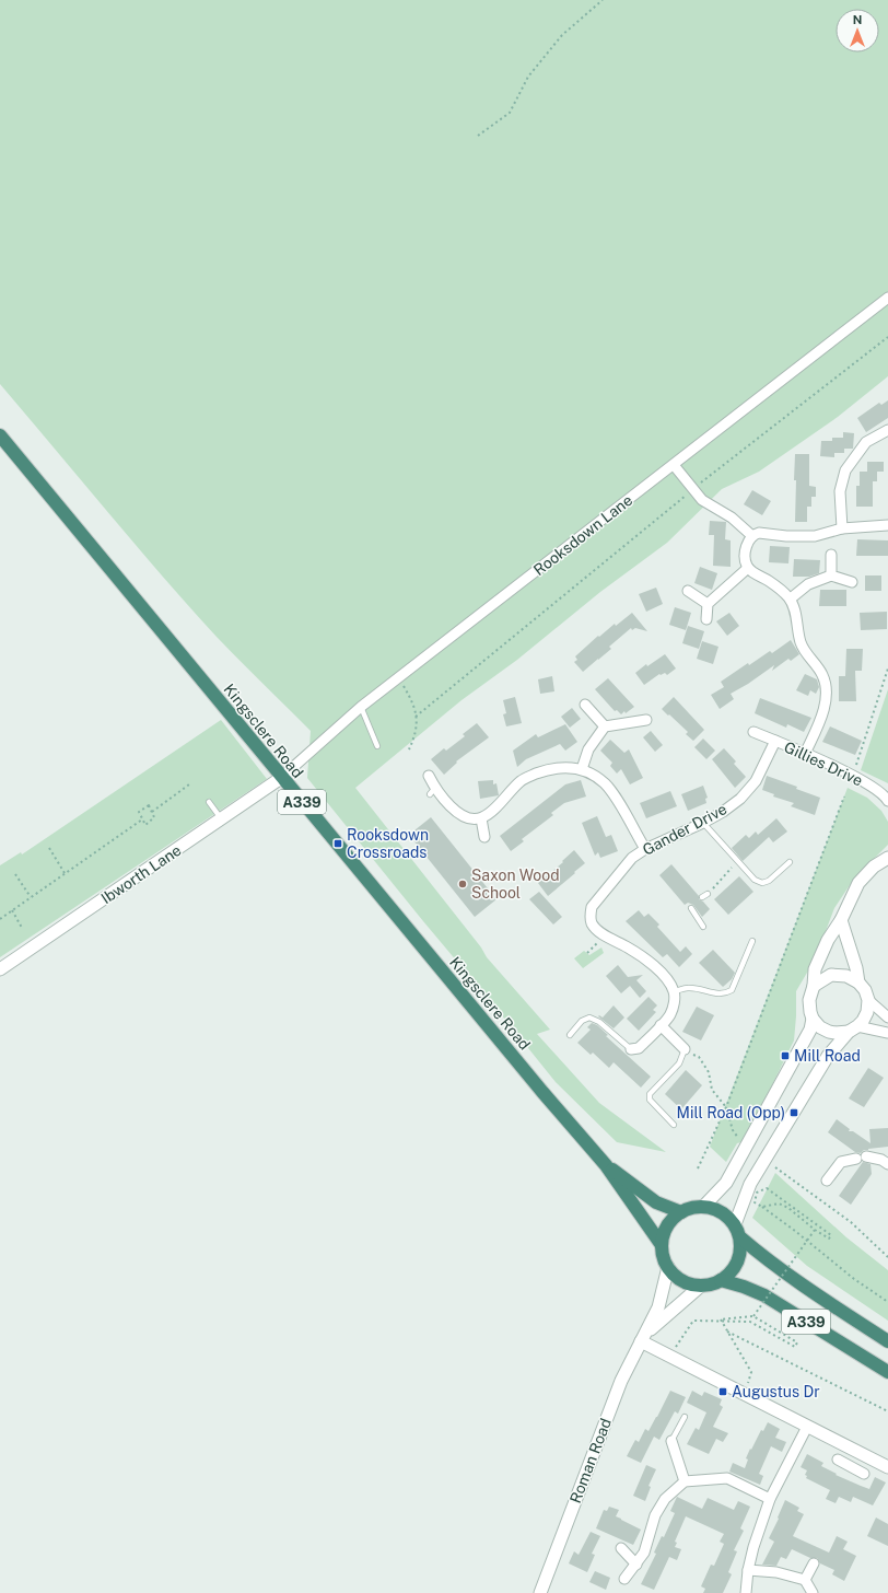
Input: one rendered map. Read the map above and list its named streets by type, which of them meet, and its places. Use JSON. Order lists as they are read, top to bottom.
{
  "streets": {
    "highway": ["Kingsclere Road", "A339"],
    "street": [
      "Rooksdown Lane",
      "Gillies Drive",
      "Gander Drive",
      "Ibworth Lane",
      "Roman Road"
    ]
  },
  "crossings": [
    ["Rooksdown Lane", "Kingsclere Road"],
    ["Rooksdown Lane", "Ibworth Lane"],
    ["Kingsclere Road", "A339"],
    ["Kingsclere Road", "Ibworth Lane"],
    ["Kingsclere Road", "Roman Road"],
    ["Gillies Drive", "Gander Drive"],
    ["A339", "Roman Road"]
  ],
  "places": {
    "transit": [
      "Rooksdown Crossroads",
      "Mill Road",
      "Mill Road (Opp)",
      "Augustus Dr"
    ],
    "other": ["Saxon Wood School"]
  },
  "north": "top"
}
